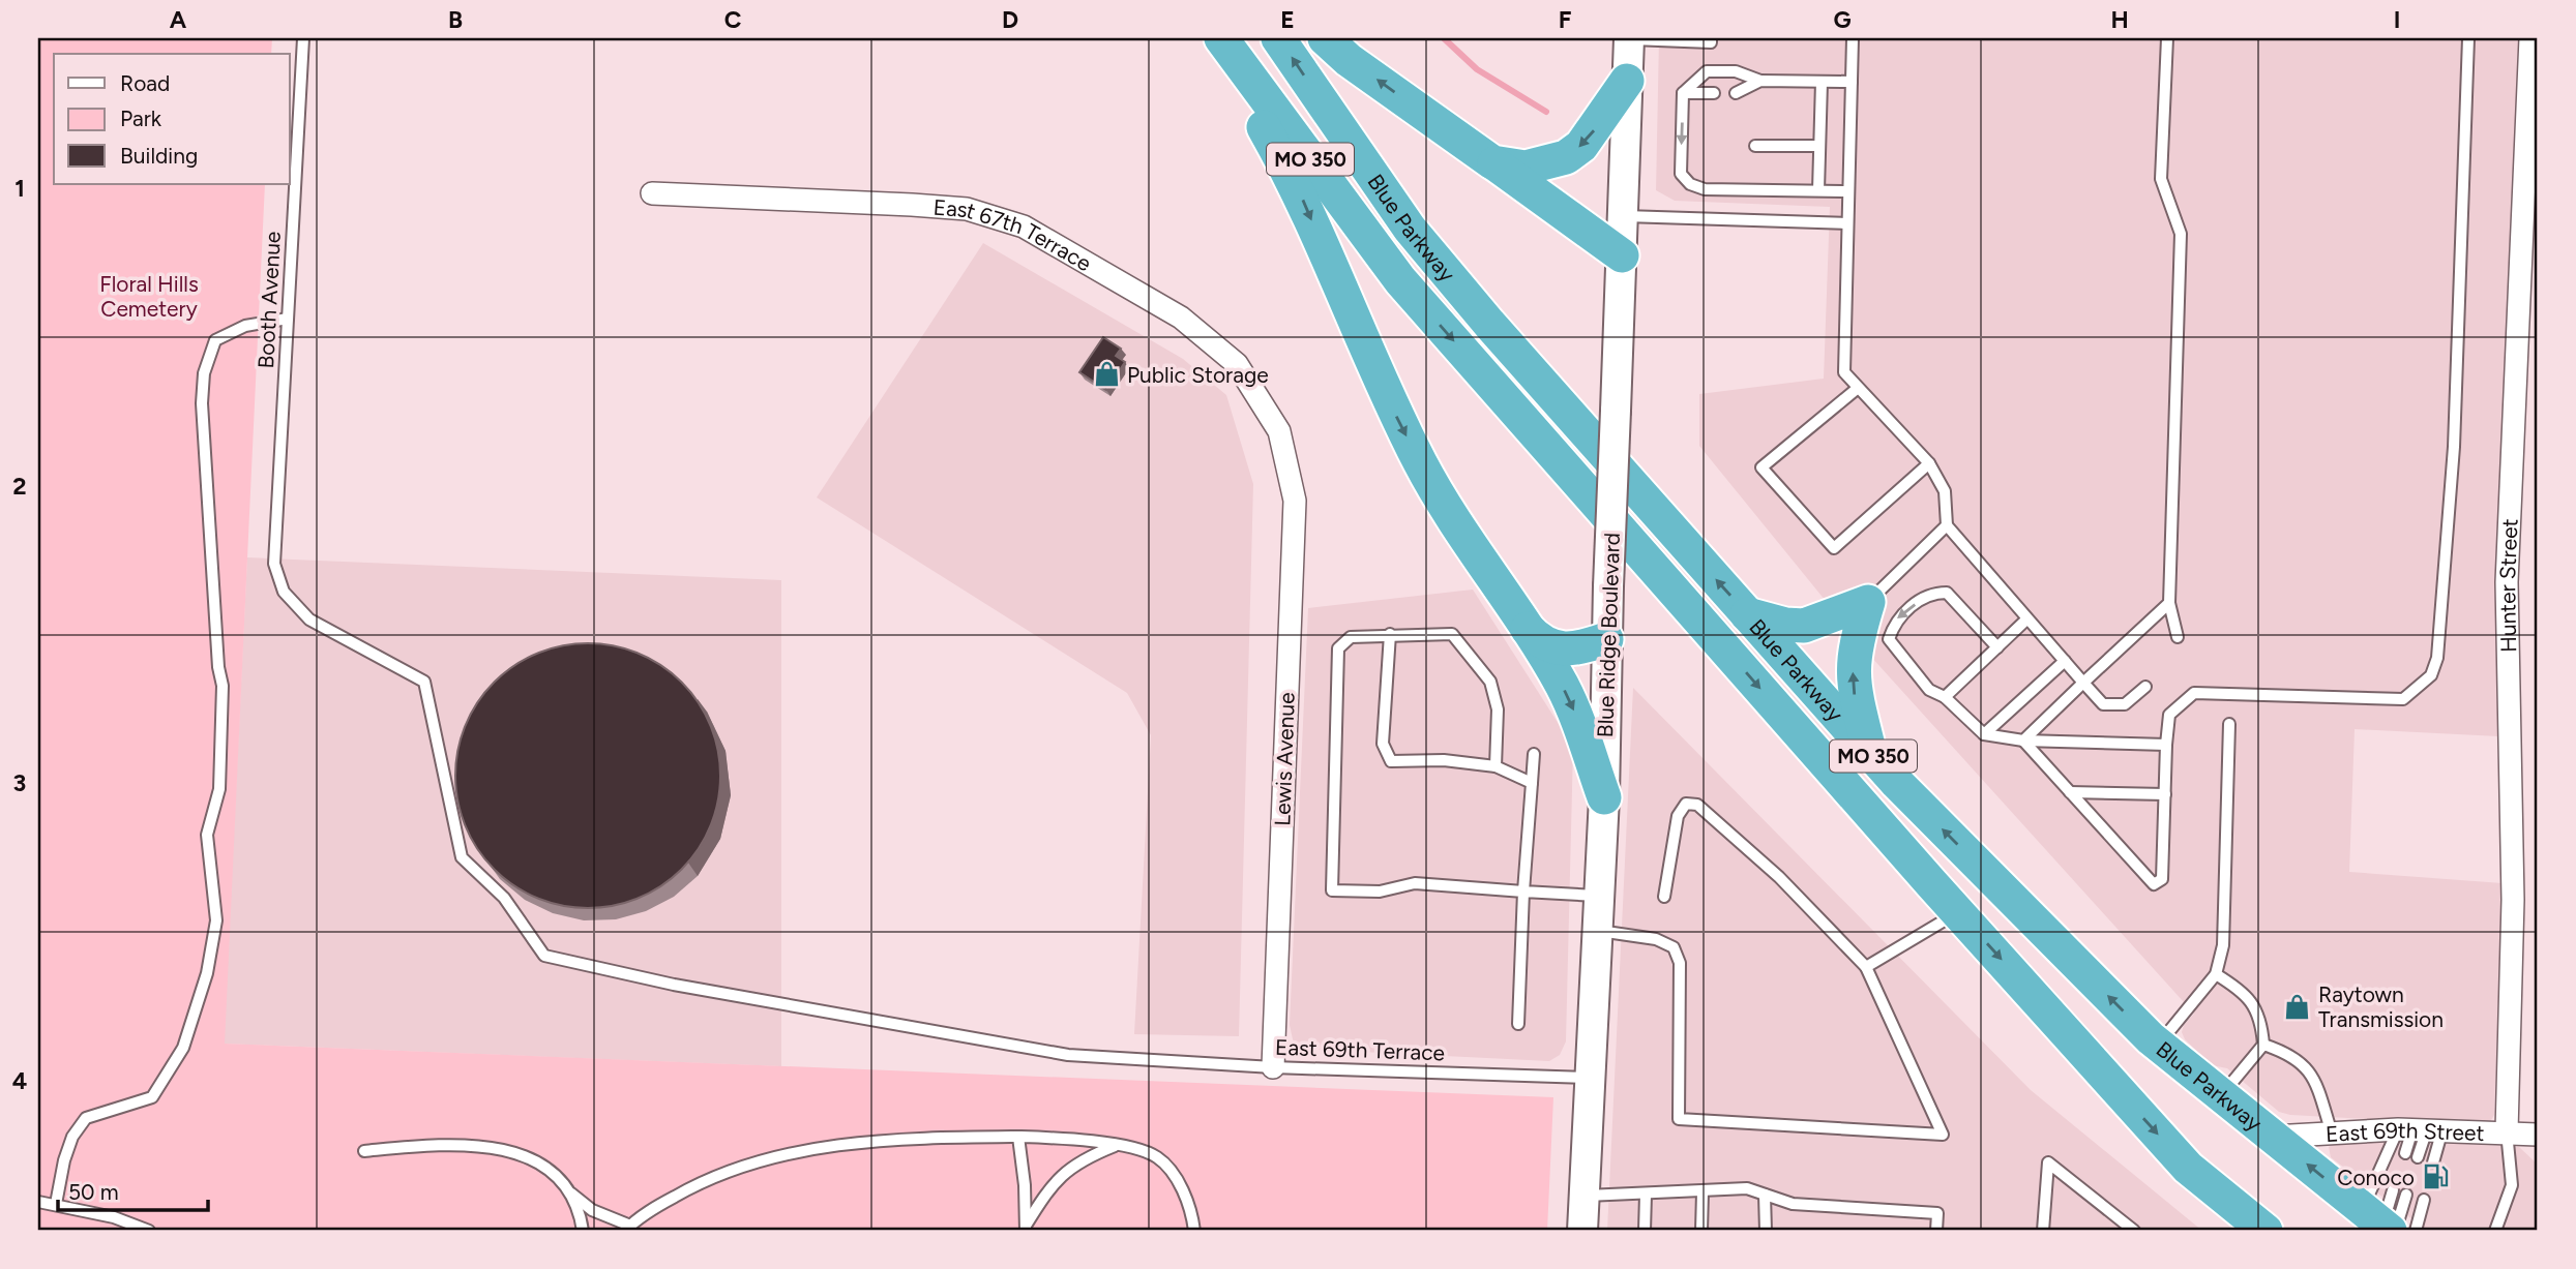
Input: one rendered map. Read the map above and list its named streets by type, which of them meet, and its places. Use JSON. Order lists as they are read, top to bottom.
{
  "streets": {
    "highway": ["MO 350", "Blue Parkway"],
    "main road": ["Blue Ridge Boulevard"],
    "street": [
      "East 67th Terrace",
      "Hunter Street",
      "Lewis Avenue",
      "East 69th Street"
    ],
    "lane": ["Booth Avenue", "East 69th Terrace"]
  },
  "crossings": [
    ["Blue Parkway", "East 69th Street"],
    ["East 67th Terrace", "Lewis Avenue"],
    ["Booth Avenue", "East 69th Terrace"],
    ["Hunter Street", "East 69th Street"],
    ["Blue Ridge Boulevard", "East 69th Terrace"],
    ["Lewis Avenue", "East 69th Terrace"]
  ],
  "parks": ["Floral Hills Cemetery"],
  "places": {
    "shop": ["Public Storage", "Raytown Transmission"],
    "fuel station": ["Conoco"]
  },
  "legend": ["Road", "Park", "Building"],
  "scale_bar": "50 m",
  "grid": {
    "columns": [
      "A",
      "B",
      "C",
      "D",
      "E",
      "F",
      "G",
      "H",
      "I"
    ],
    "rows": [
      "1",
      "2",
      "3",
      "4"
    ]
  }
}
